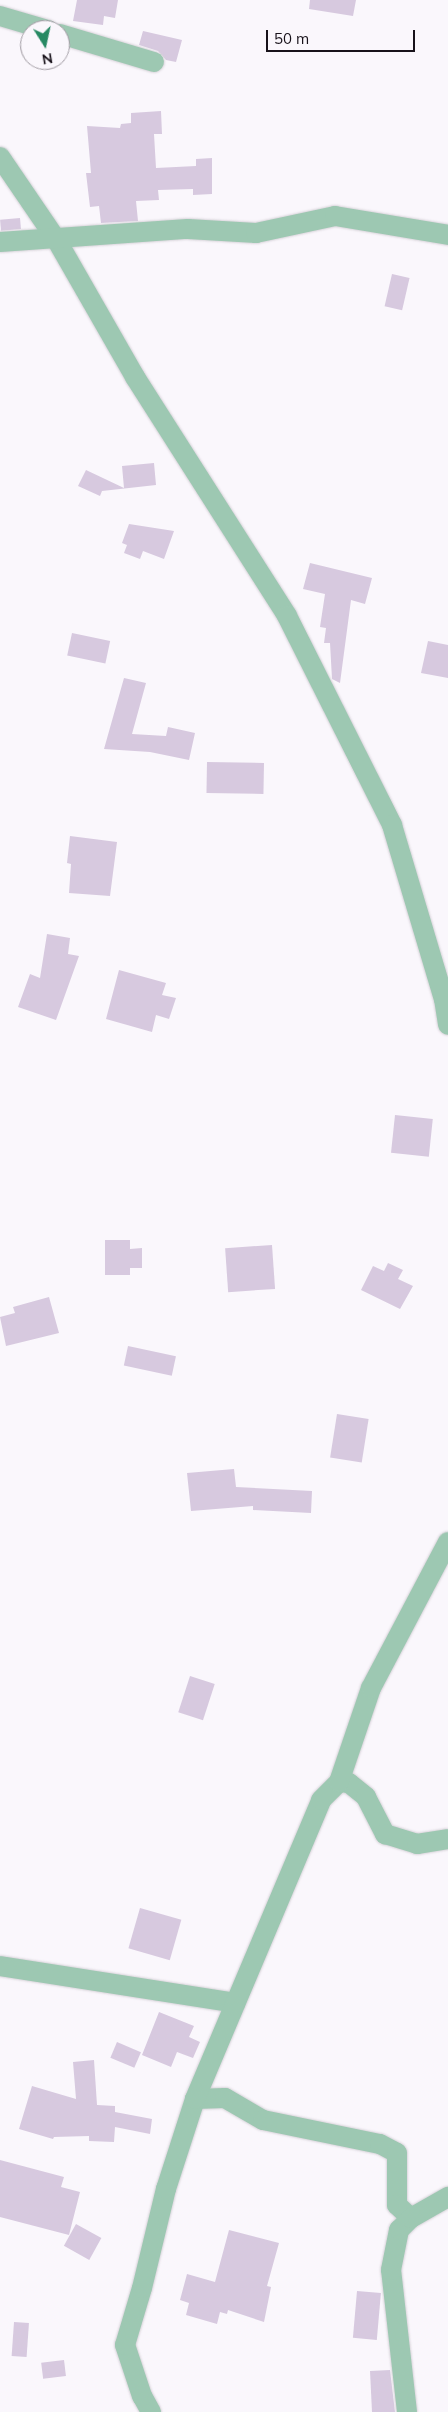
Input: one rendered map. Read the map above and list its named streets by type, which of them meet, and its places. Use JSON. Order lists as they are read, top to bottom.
{
  "scale_bar": "50 m",
  "north": "bottom"
}
